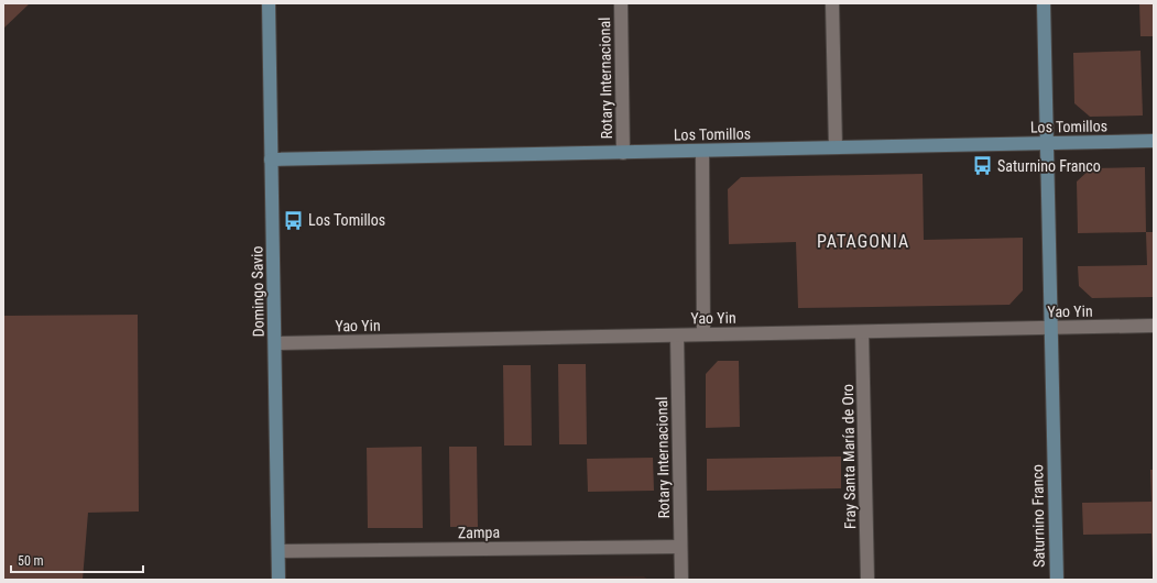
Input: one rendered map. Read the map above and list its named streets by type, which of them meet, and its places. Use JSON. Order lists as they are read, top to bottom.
{
  "streets": {
    "street": [
      "Rotary Internacional",
      "Los Tomillos",
      "Domingo Savio",
      "Yao Yin",
      "Fray Santa María de Oro",
      "Saturnino Franco",
      "Zampa"
    ]
  },
  "crossings": [
    ["Rotary Internacional", "Los Tomillos"],
    ["Rotary Internacional", "Yao Yin"],
    ["Rotary Internacional", "Zampa"],
    ["Los Tomillos", "Domingo Savio"],
    ["Los Tomillos", "Saturnino Franco"],
    ["Domingo Savio", "Yao Yin"],
    ["Domingo Savio", "Zampa"],
    ["Yao Yin", "Fray Santa María de Oro"],
    ["Yao Yin", "Saturnino Franco"]
  ],
  "districts": ["PATAGONIA"],
  "places": {
    "bus stop": ["Saturnino Franco", "Los Tomillos"]
  },
  "scale_bar": "50 m"
}
